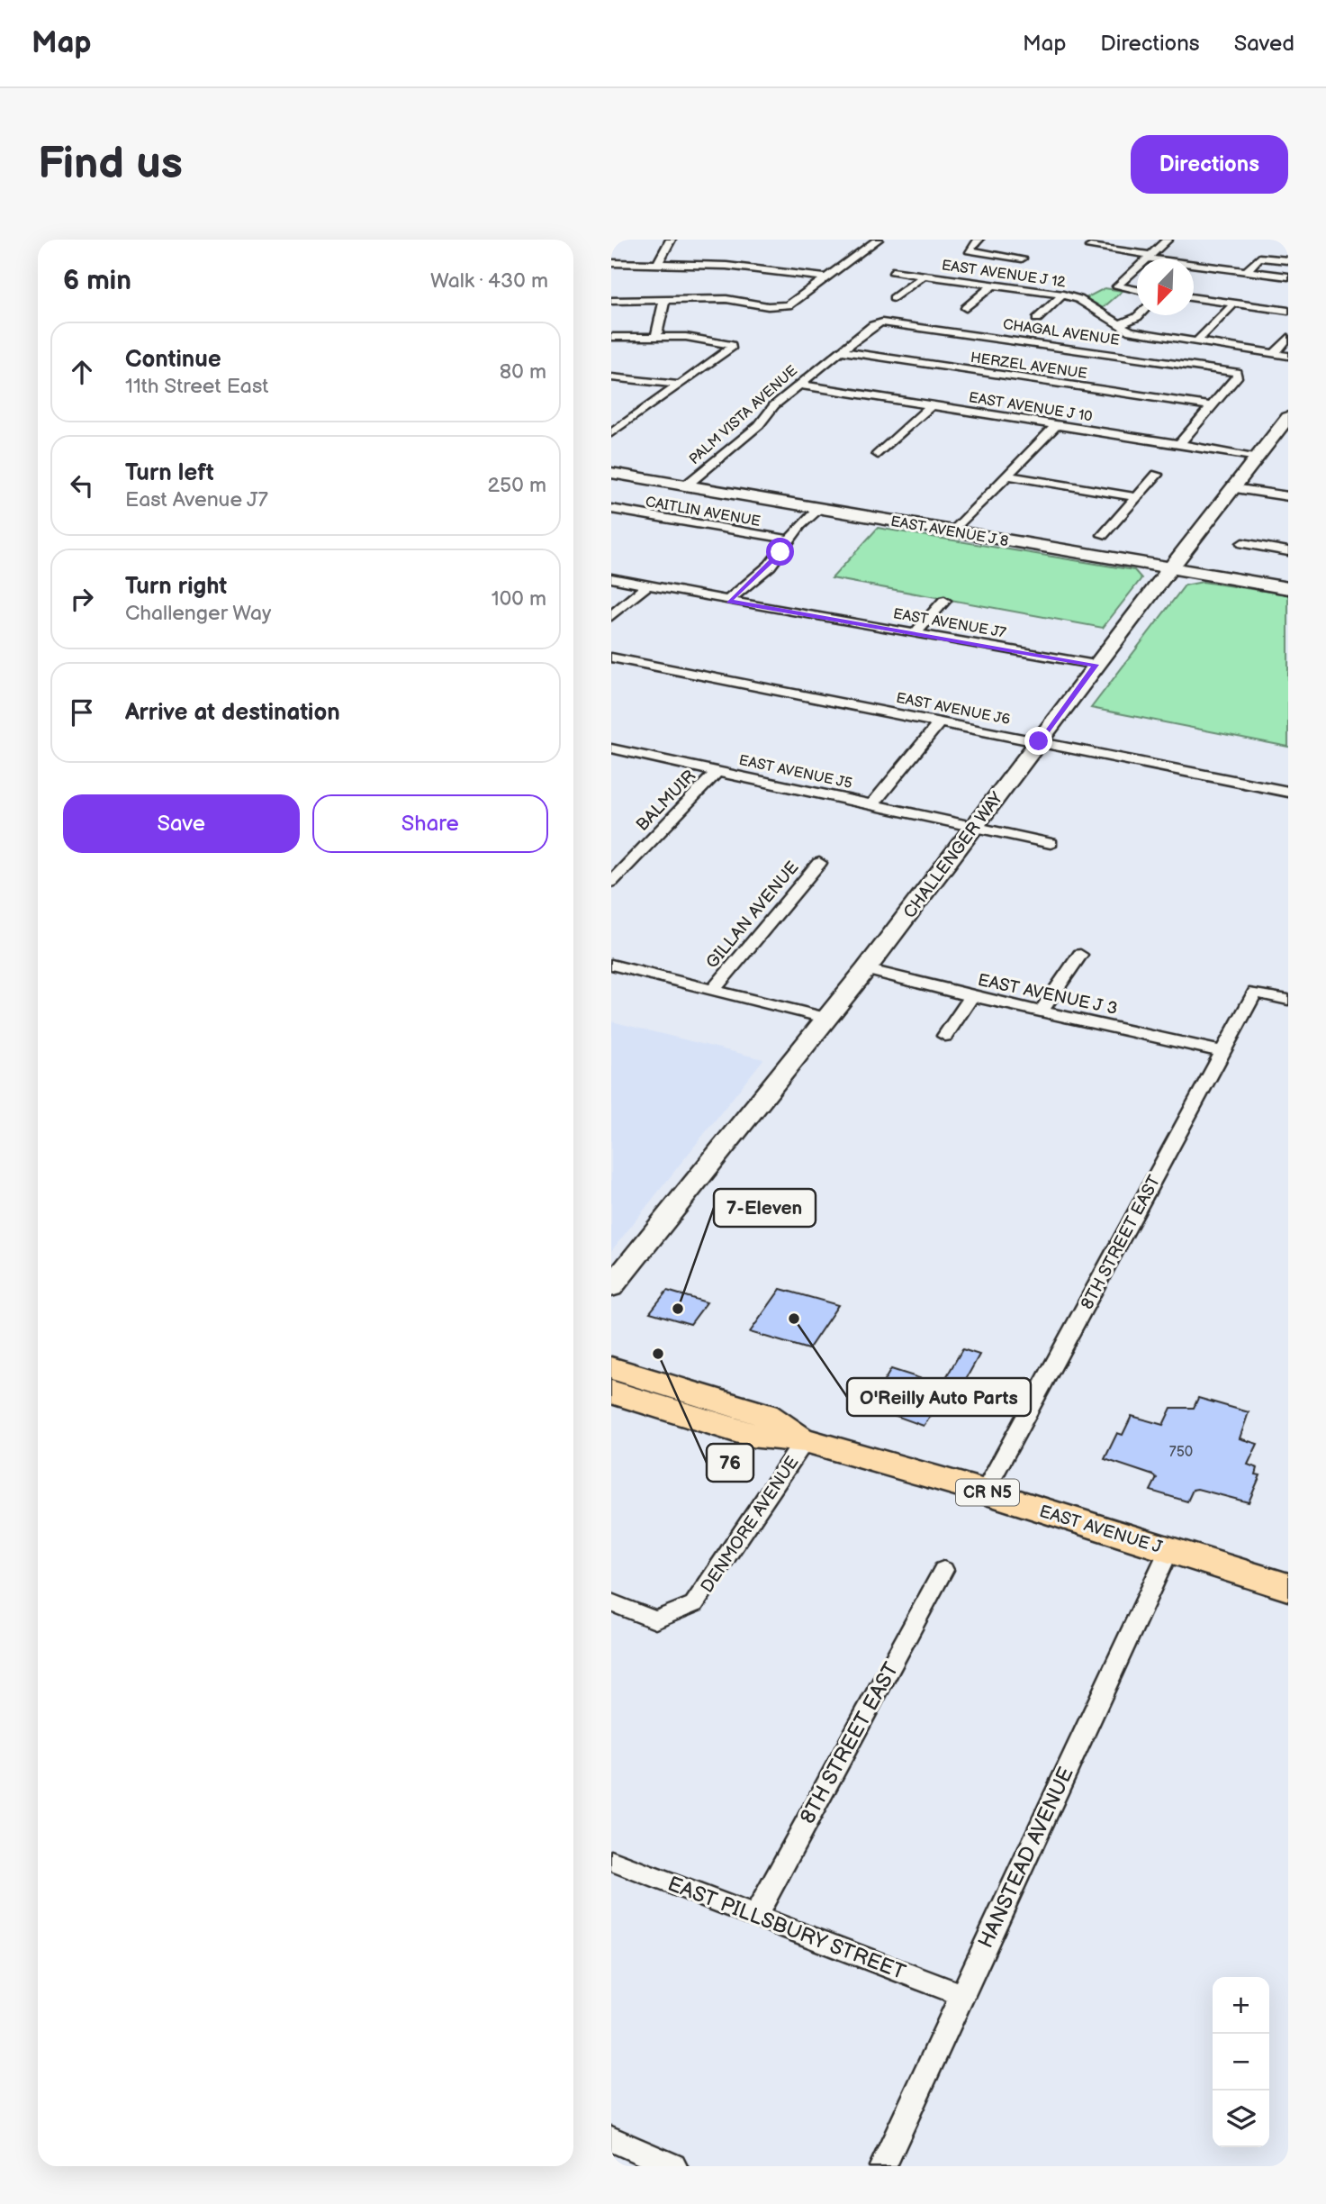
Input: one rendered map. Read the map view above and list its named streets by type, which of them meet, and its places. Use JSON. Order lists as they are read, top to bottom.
{
  "streets": {
    "main road": [
      "EAST AVENUE J 8",
      "CHALLENGER WAY",
      "CR N5",
      "EAST AVENUE J"
    ],
    "street": [
      "EAST AVENUE J 12",
      "CHAGAL AVENUE",
      "HERZEL AVENUE",
      "EAST AVENUE J 10",
      "PALM VISTA AVENUE",
      "CAITLIN AVENUE",
      "EAST AVENUE J7",
      "EAST AVENUE J6",
      "EAST AVENUE J5",
      "BALMUIR",
      "GILLAN AVENUE",
      "EAST AVENUE J 3",
      "8TH STREET EAST",
      "DENMORE AVENUE",
      "HANSTEAD AVENUE",
      "EAST PILLSBURY STREET"
    ]
  },
  "crossings": [
    ["CHAGAL AVENUE", "HERZEL AVENUE"],
    ["CHAGAL AVENUE", "PALM VISTA AVENUE"],
    ["HERZEL AVENUE", "PALM VISTA AVENUE"],
    ["EAST AVENUE J 10", "PALM VISTA AVENUE"],
    ["EAST AVENUE J 10", "CHALLENGER WAY"],
    ["PALM VISTA AVENUE", "EAST AVENUE J 8"],
    ["EAST AVENUE J 8", "CHALLENGER WAY"],
    ["EAST AVENUE J7", "CHALLENGER WAY"],
    ["EAST AVENUE J6", "CHALLENGER WAY"],
    ["EAST AVENUE J5", "BALMUIR"],
    ["EAST AVENUE J5", "CHALLENGER WAY"],
    ["CHALLENGER WAY", "EAST AVENUE J 3"],
    ["EAST AVENUE J 3", "8TH STREET EAST"],
    ["8TH STREET EAST", "EAST AVENUE J"],
    ["8TH STREET EAST", "EAST PILLSBURY STREET"],
    ["DENMORE AVENUE", "EAST AVENUE J"],
    ["EAST AVENUE J", "HANSTEAD AVENUE"],
    ["HANSTEAD AVENUE", "EAST PILLSBURY STREET"]
  ],
  "places": ["7-Eleven", "O'Reilly Auto Parts", "76"],
  "house_numbers": ["750"],
  "north": "bottom left",
  "page": {
    "header": "Map",
    "nav": ["Map", "Directions", "Saved"],
    "buttons": [
      "Directions",
      ["Save", "Share"]
    ],
    "title": "Find us",
    "heading": ["6 min", "Walk · 430 m"],
    "list": [
      ["Continue", "11th Street East", "80 m"],
      ["Turn left", "East Avenue J7", "250 m"],
      ["Turn right", "Challenger Way", "100 m"],
      "Arrive at destination"
    ],
    "map_buttons": ["+", "−"]
  }
}
